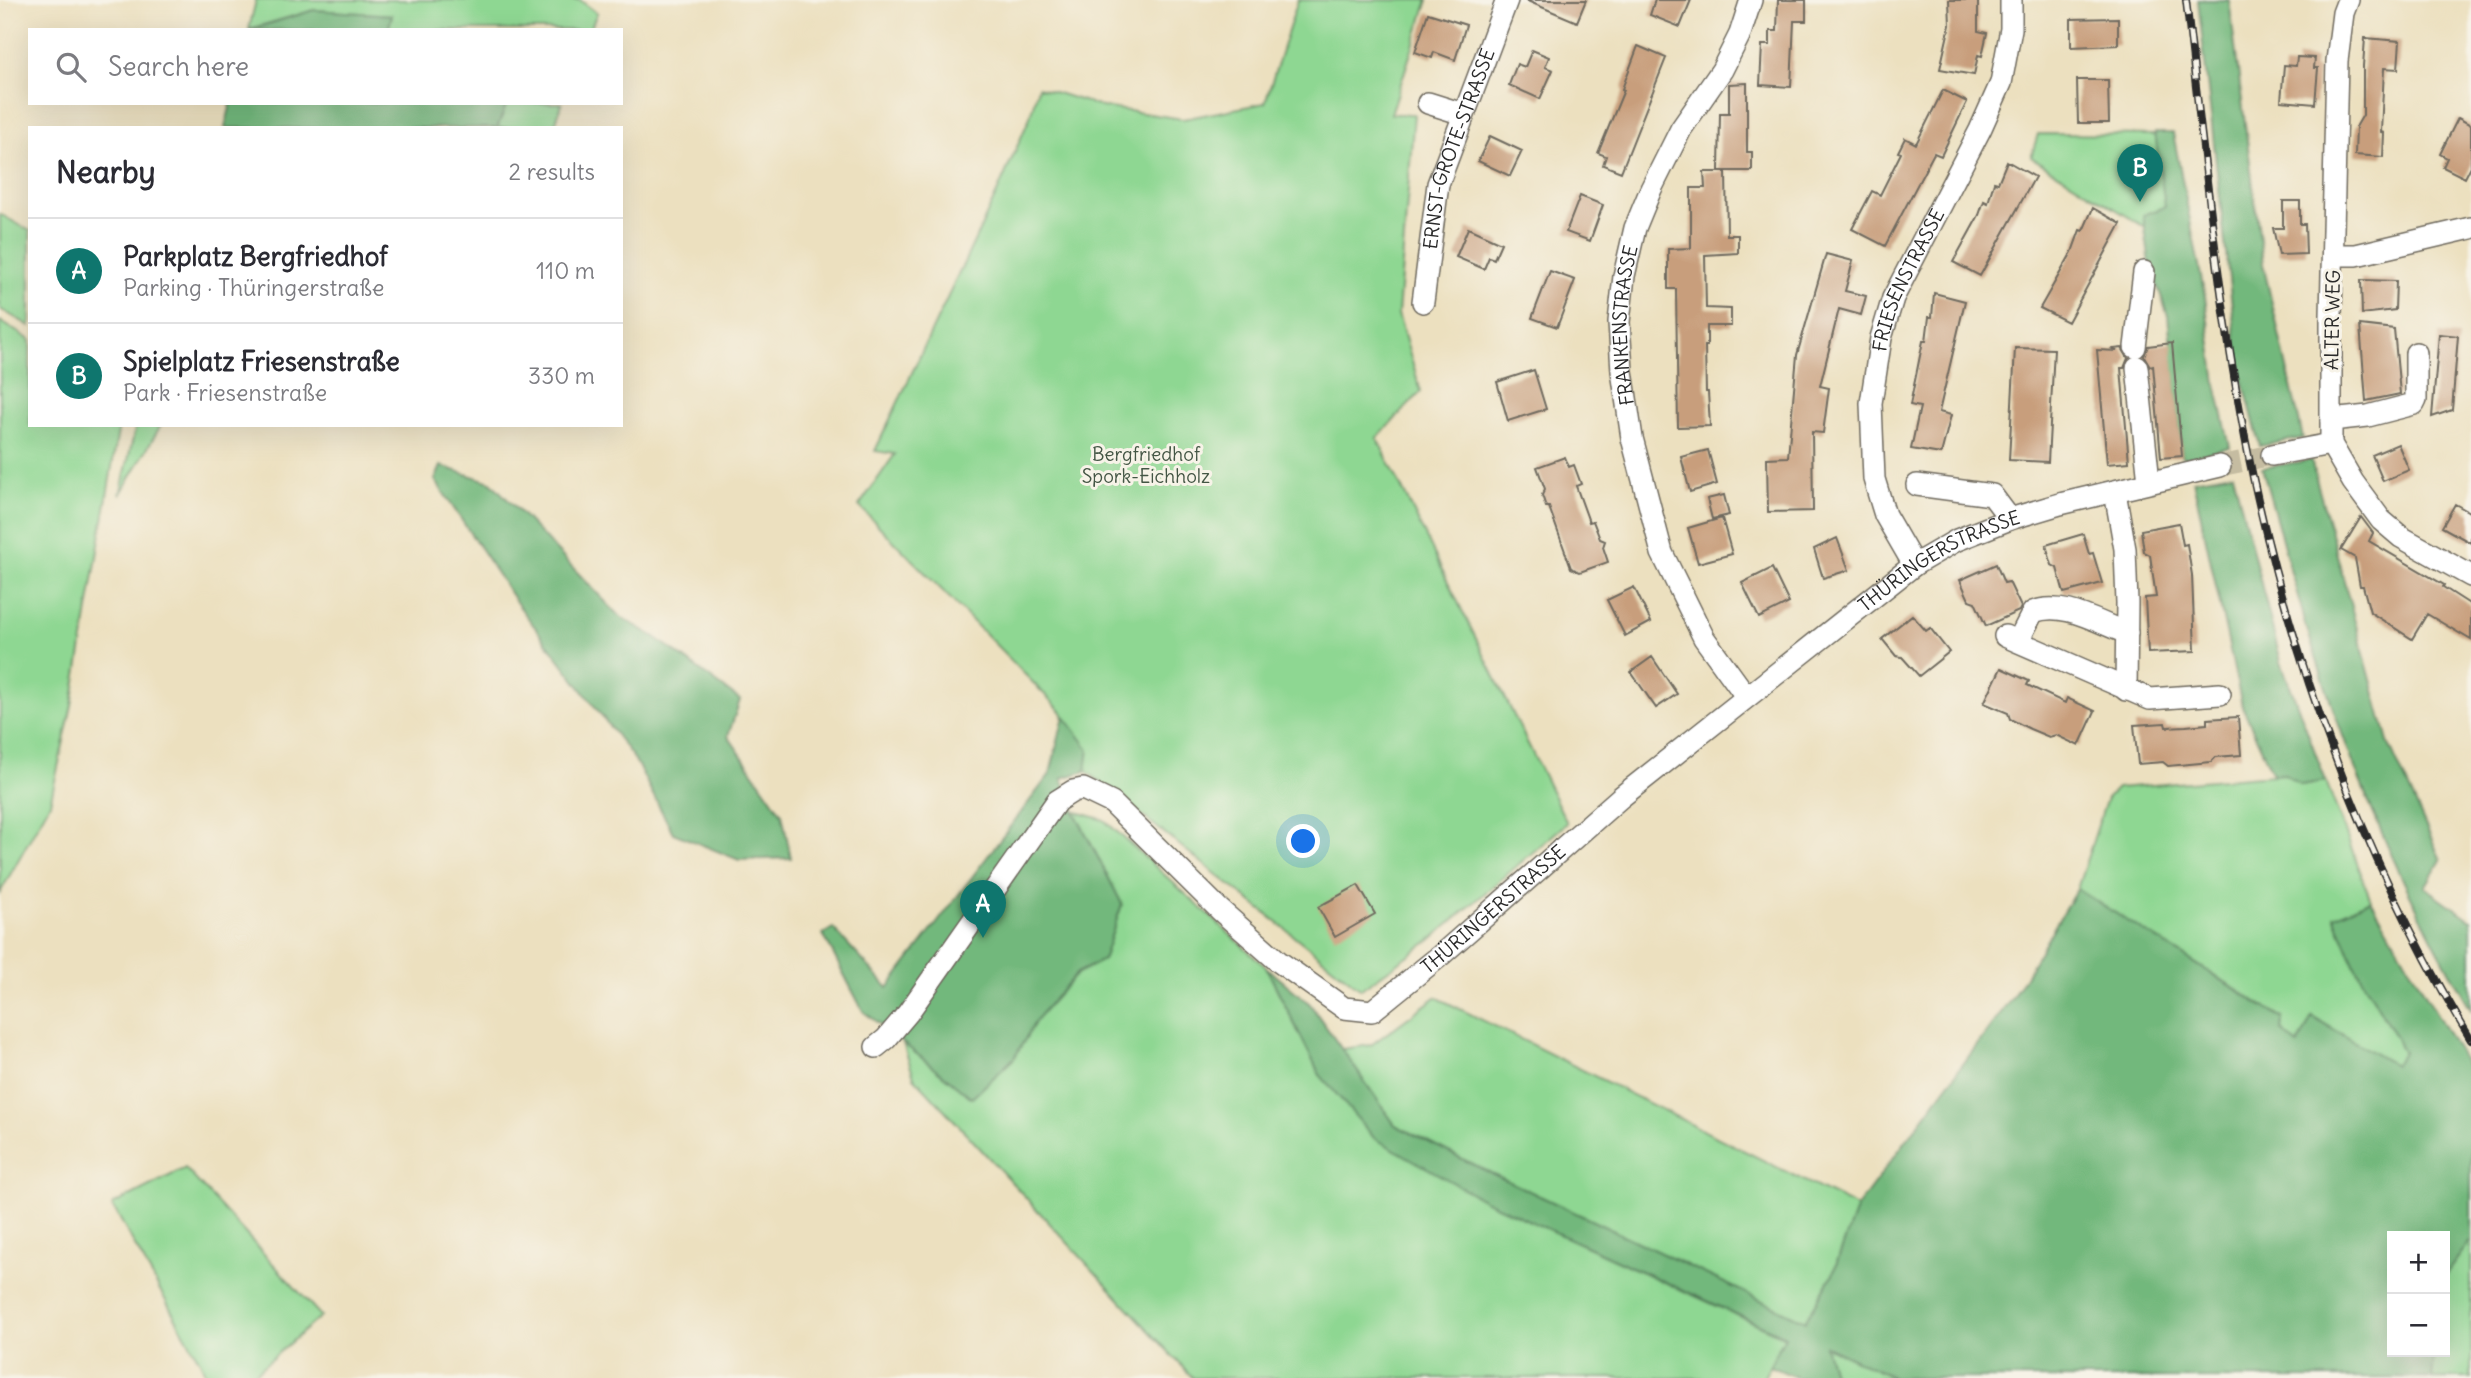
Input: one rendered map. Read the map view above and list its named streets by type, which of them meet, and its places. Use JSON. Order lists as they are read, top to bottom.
{
  "streets": {
    "street": [
      "ERNST-GROTE-STRASSE",
      "FRIESENSTRASSE",
      "ALTER WEG",
      "FRANKENSTRASSE",
      "THÜRINGERSTRASSE"
    ]
  },
  "crossings": [
    ["FRIESENSTRASSE", "THÜRINGERSTRASSE"],
    ["FRANKENSTRASSE", "THÜRINGERSTRASSE"]
  ],
  "parks": ["Bergfriedhof Spork-Eichholz"],
  "page": {
    "search": "Search here",
    "heading": ["Nearby", "2 results"],
    "pins": ["B", "A"],
    "list": [
      {
        "mark": "A",
        "name": "Parkplatz Bergfriedhof",
        "note": "Parking · Thüringerstraße",
        "value": "110 m"
      },
      {
        "mark": "B",
        "name": "Spielplatz Friesenstraße",
        "note": "Park · Friesenstraße",
        "value": "330 m"
      }
    ],
    "map_buttons": ["+", "−"]
  }
}
